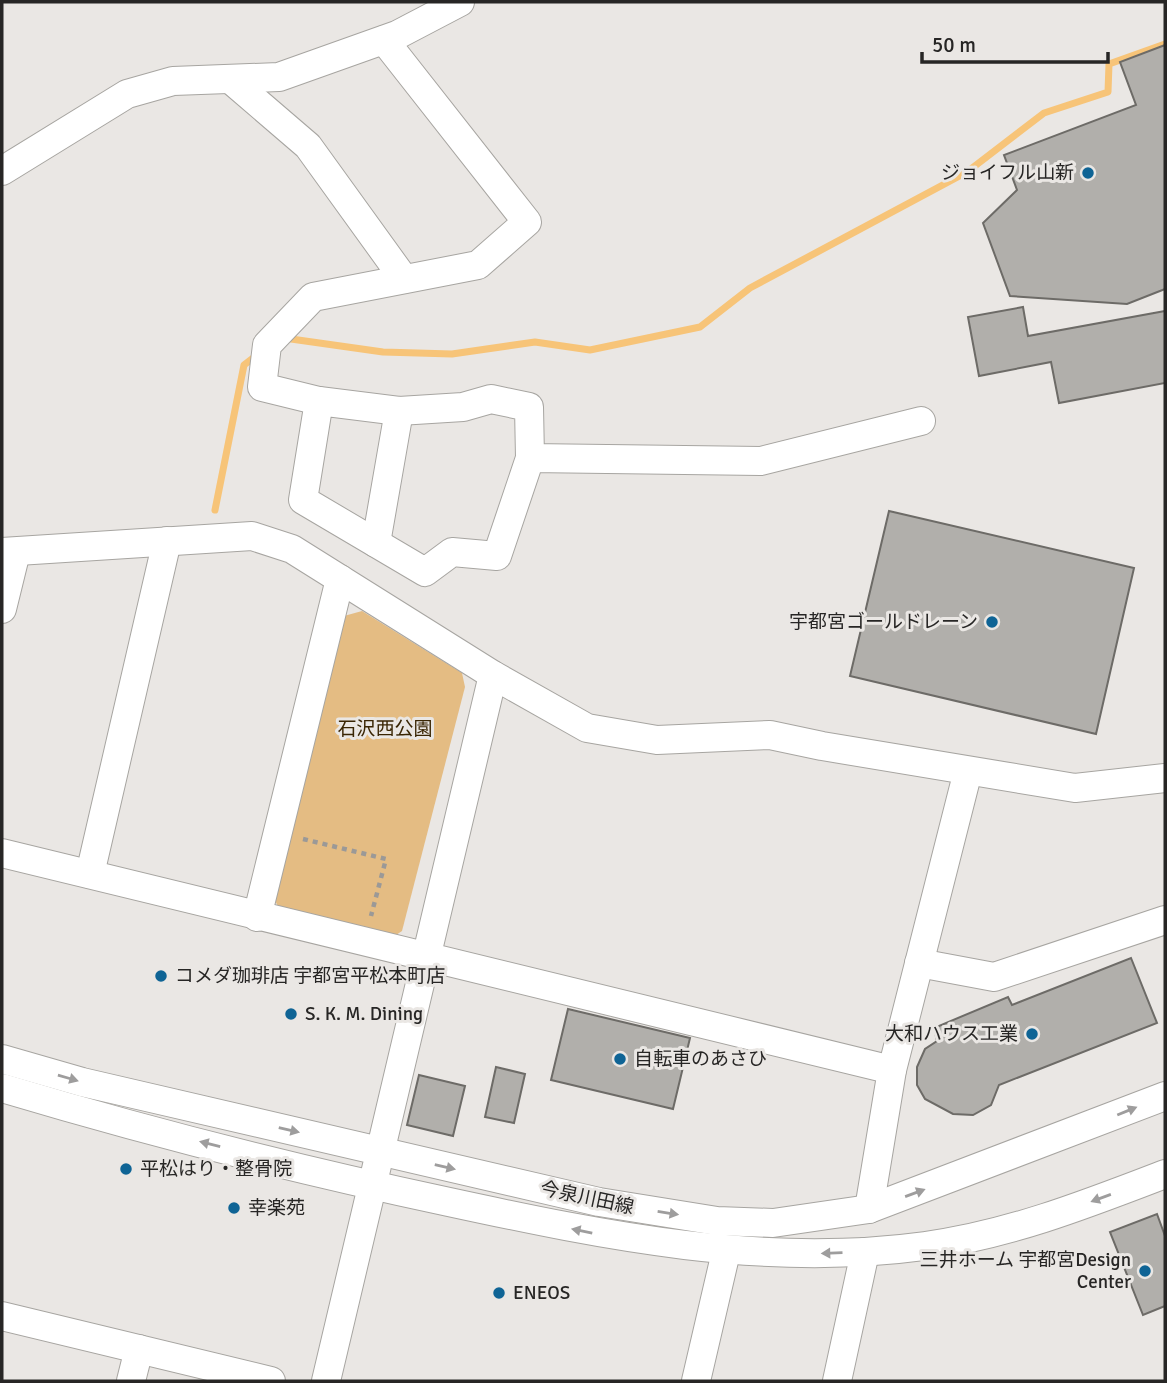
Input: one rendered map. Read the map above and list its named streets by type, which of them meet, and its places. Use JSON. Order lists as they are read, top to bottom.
{
  "streets": {
    "street": ["今泉川田線"]
  },
  "parks": ["石沢西公園"],
  "places": [
    "ジョイフル山新",
    "宇都宮ゴールドレーン",
    "コメダ珈琲店 宇都宮平松本町店",
    "S. K. M. Dining",
    "大和ハウス工業",
    "自転車のあさひ",
    "平松はり・整骨院",
    "幸楽苑",
    "三井ホーム 宇都宮Design Center",
    "ENEOS"
  ],
  "scale_bar": "50 m"
}
